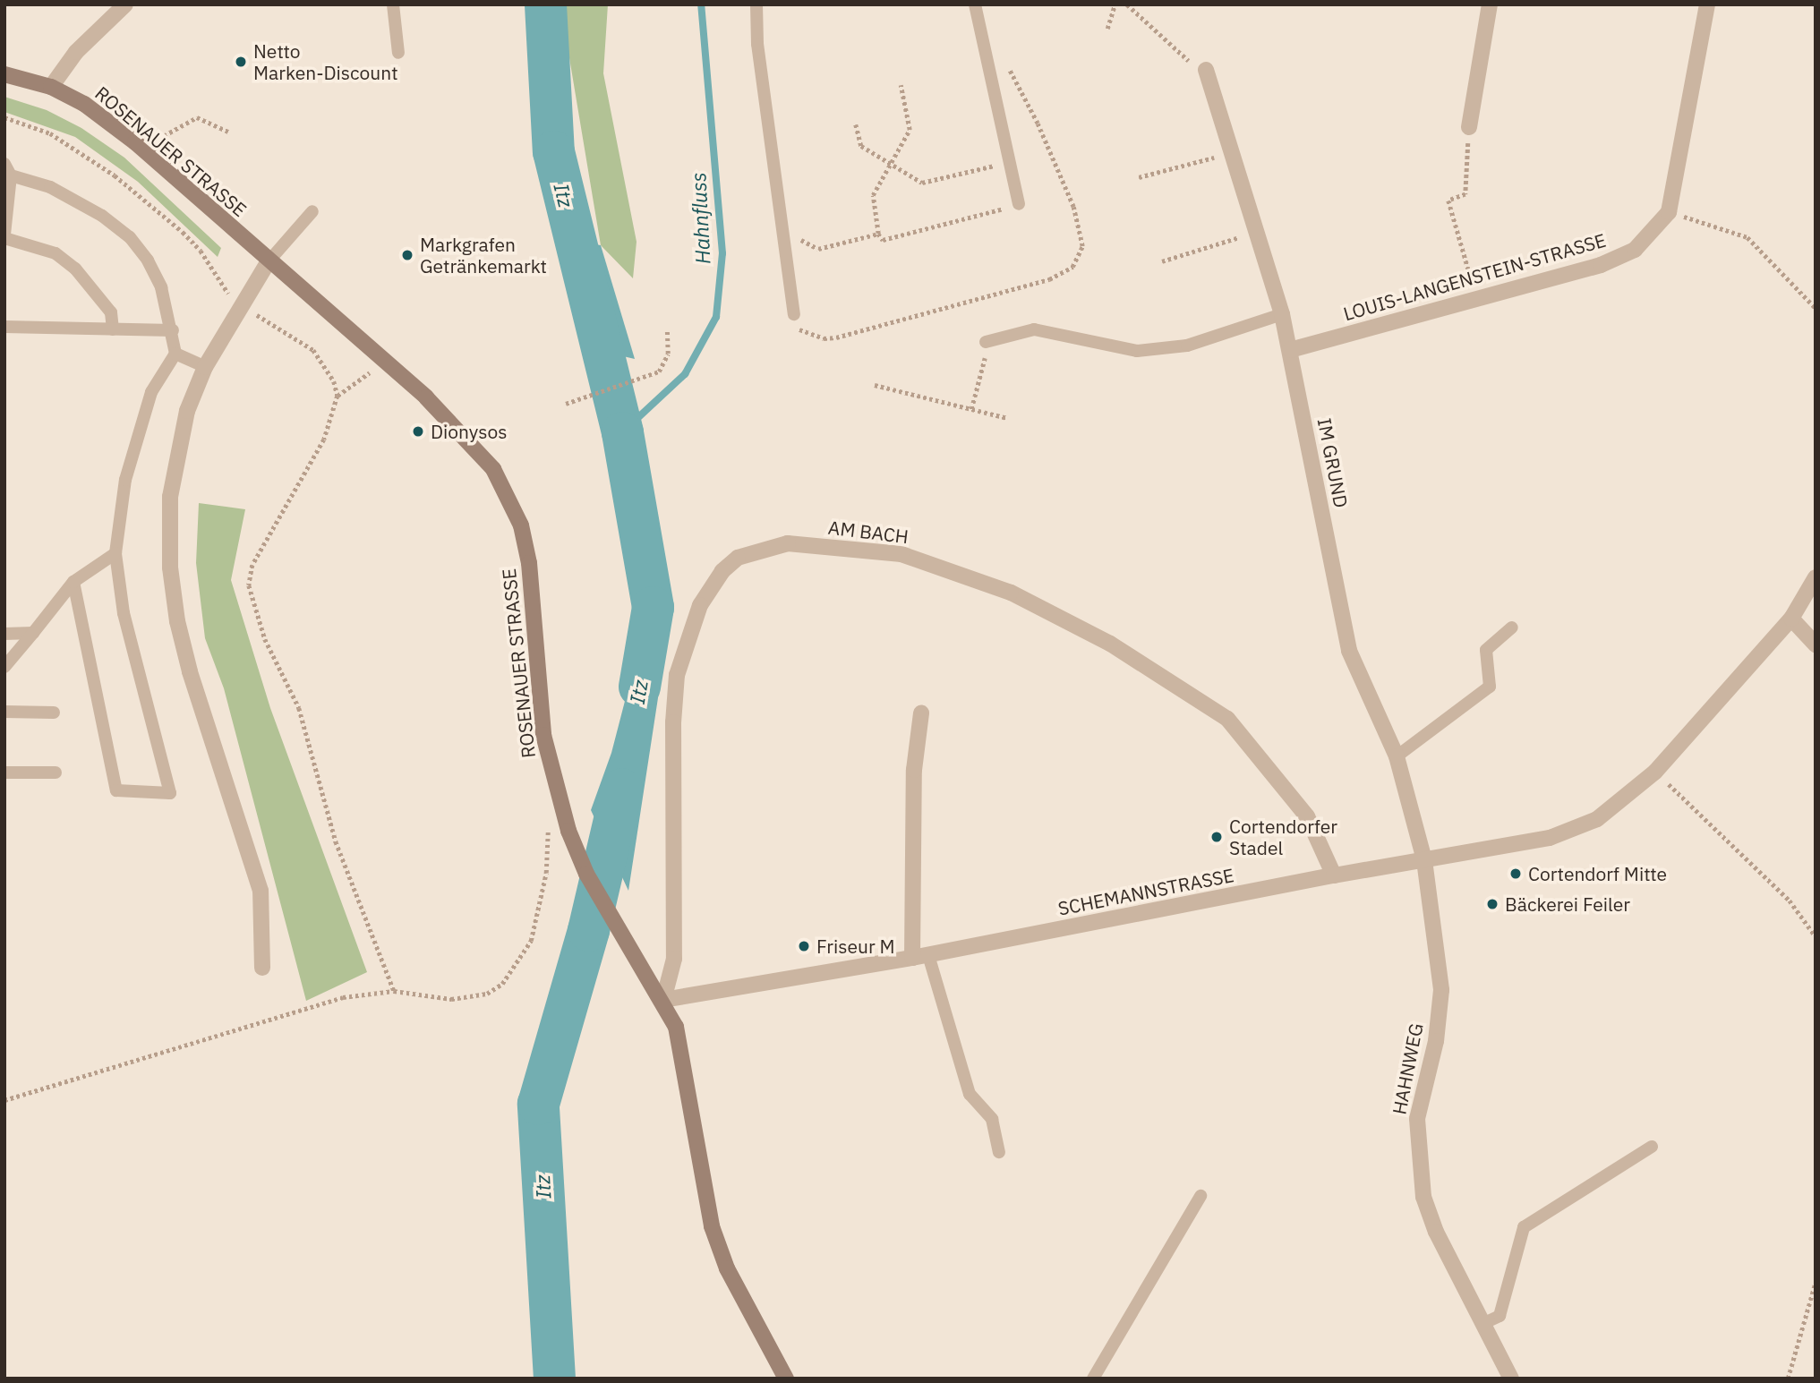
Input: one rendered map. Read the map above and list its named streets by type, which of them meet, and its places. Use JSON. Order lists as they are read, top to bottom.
{
  "streets": {
    "street": [
      "ROSENAUER STRASSE",
      "LOUIS-LANGENSTEIN-STRASSE",
      "IM GRUND",
      "AM BACH",
      "SCHEMANNSTRASSE",
      "HAHNWEG"
    ]
  },
  "crossings": [
    ["ROSENAUER STRASSE", "AM BACH"],
    ["ROSENAUER STRASSE", "SCHEMANNSTRASSE"],
    ["LOUIS-LANGENSTEIN-STRASSE", "IM GRUND"],
    ["IM GRUND", "SCHEMANNSTRASSE"],
    ["IM GRUND", "HAHNWEG"],
    ["AM BACH", "SCHEMANNSTRASSE"],
    ["SCHEMANNSTRASSE", "HAHNWEG"]
  ],
  "water": ["Itz", "Hahnfluss"],
  "places": [
    "Netto Marken-Discount",
    "Markgrafen Getränkemarkt",
    "Dionysos",
    "Cortendorfer Stadel",
    "Cortendorf Mitte",
    "Bäckerei Feiler",
    "Friseur M"
  ]
}
